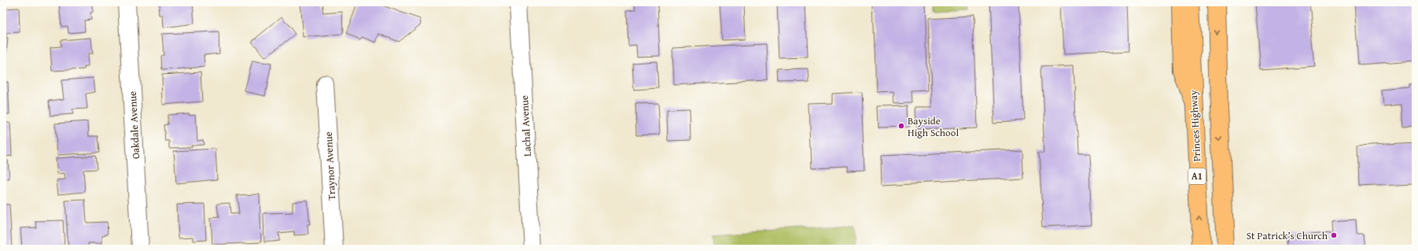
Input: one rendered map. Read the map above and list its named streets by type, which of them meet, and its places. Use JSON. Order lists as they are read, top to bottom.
{
  "streets": {
    "main road": ["Princes Highway", "A1"],
    "street": ["Oakdale Avenue", "Lachal Avenue", "Traynor Avenue"]
  },
  "places": ["Bayside High School", "St Patrick’s Church"]
}
